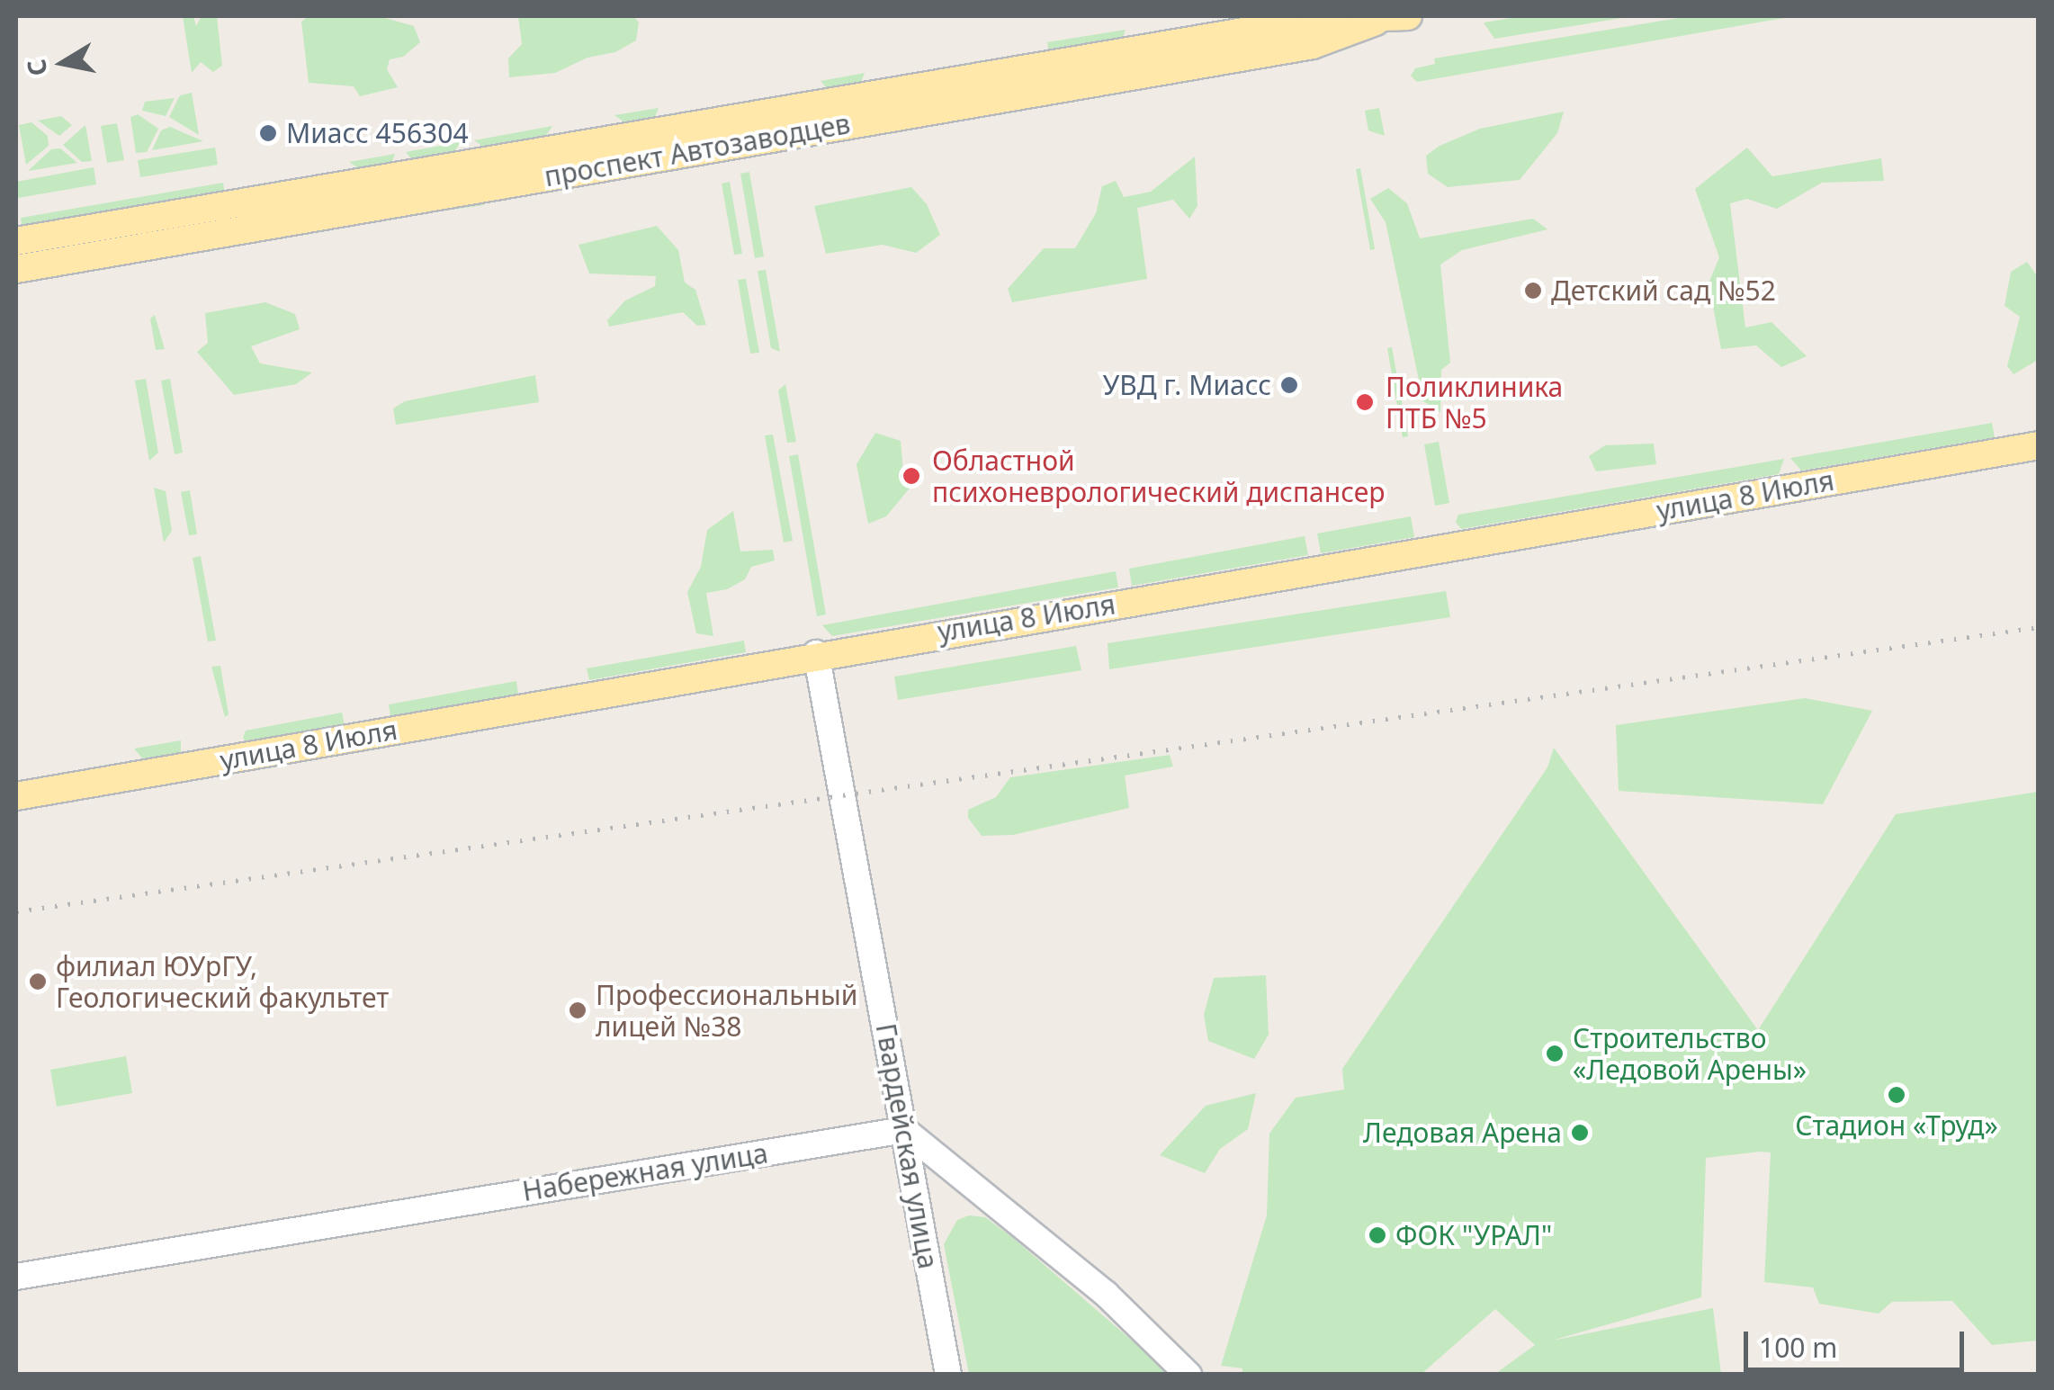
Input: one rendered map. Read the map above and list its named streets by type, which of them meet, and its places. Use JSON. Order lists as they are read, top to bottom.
{
  "streets": {
    "main road": ["проспект Автозаводцев", "улица 8 Июля"],
    "street": ["Гвардейская улица", "Набережная улица"]
  },
  "crossings": [
    ["улица 8 Июля", "Гвардейская улица"],
    ["Гвардейская улица", "Набережная улица"]
  ],
  "places": [
    "Миасс 456304",
    "Детский сад №52",
    "УВД г. Миасс",
    "Поликлиника ПТБ №5",
    "Областной психоневрологический диспансер",
    "филиал ЮУрГУ, Геологический факультет",
    "Профессиональный лицей №38",
    "Строительство «Ледовой Арены»",
    "Стадион «Труд»",
    "Ледовая Арена",
    "ФОК \"УРАЛ\""
  ],
  "scale_bar": "100 m",
  "north": "left"
}
